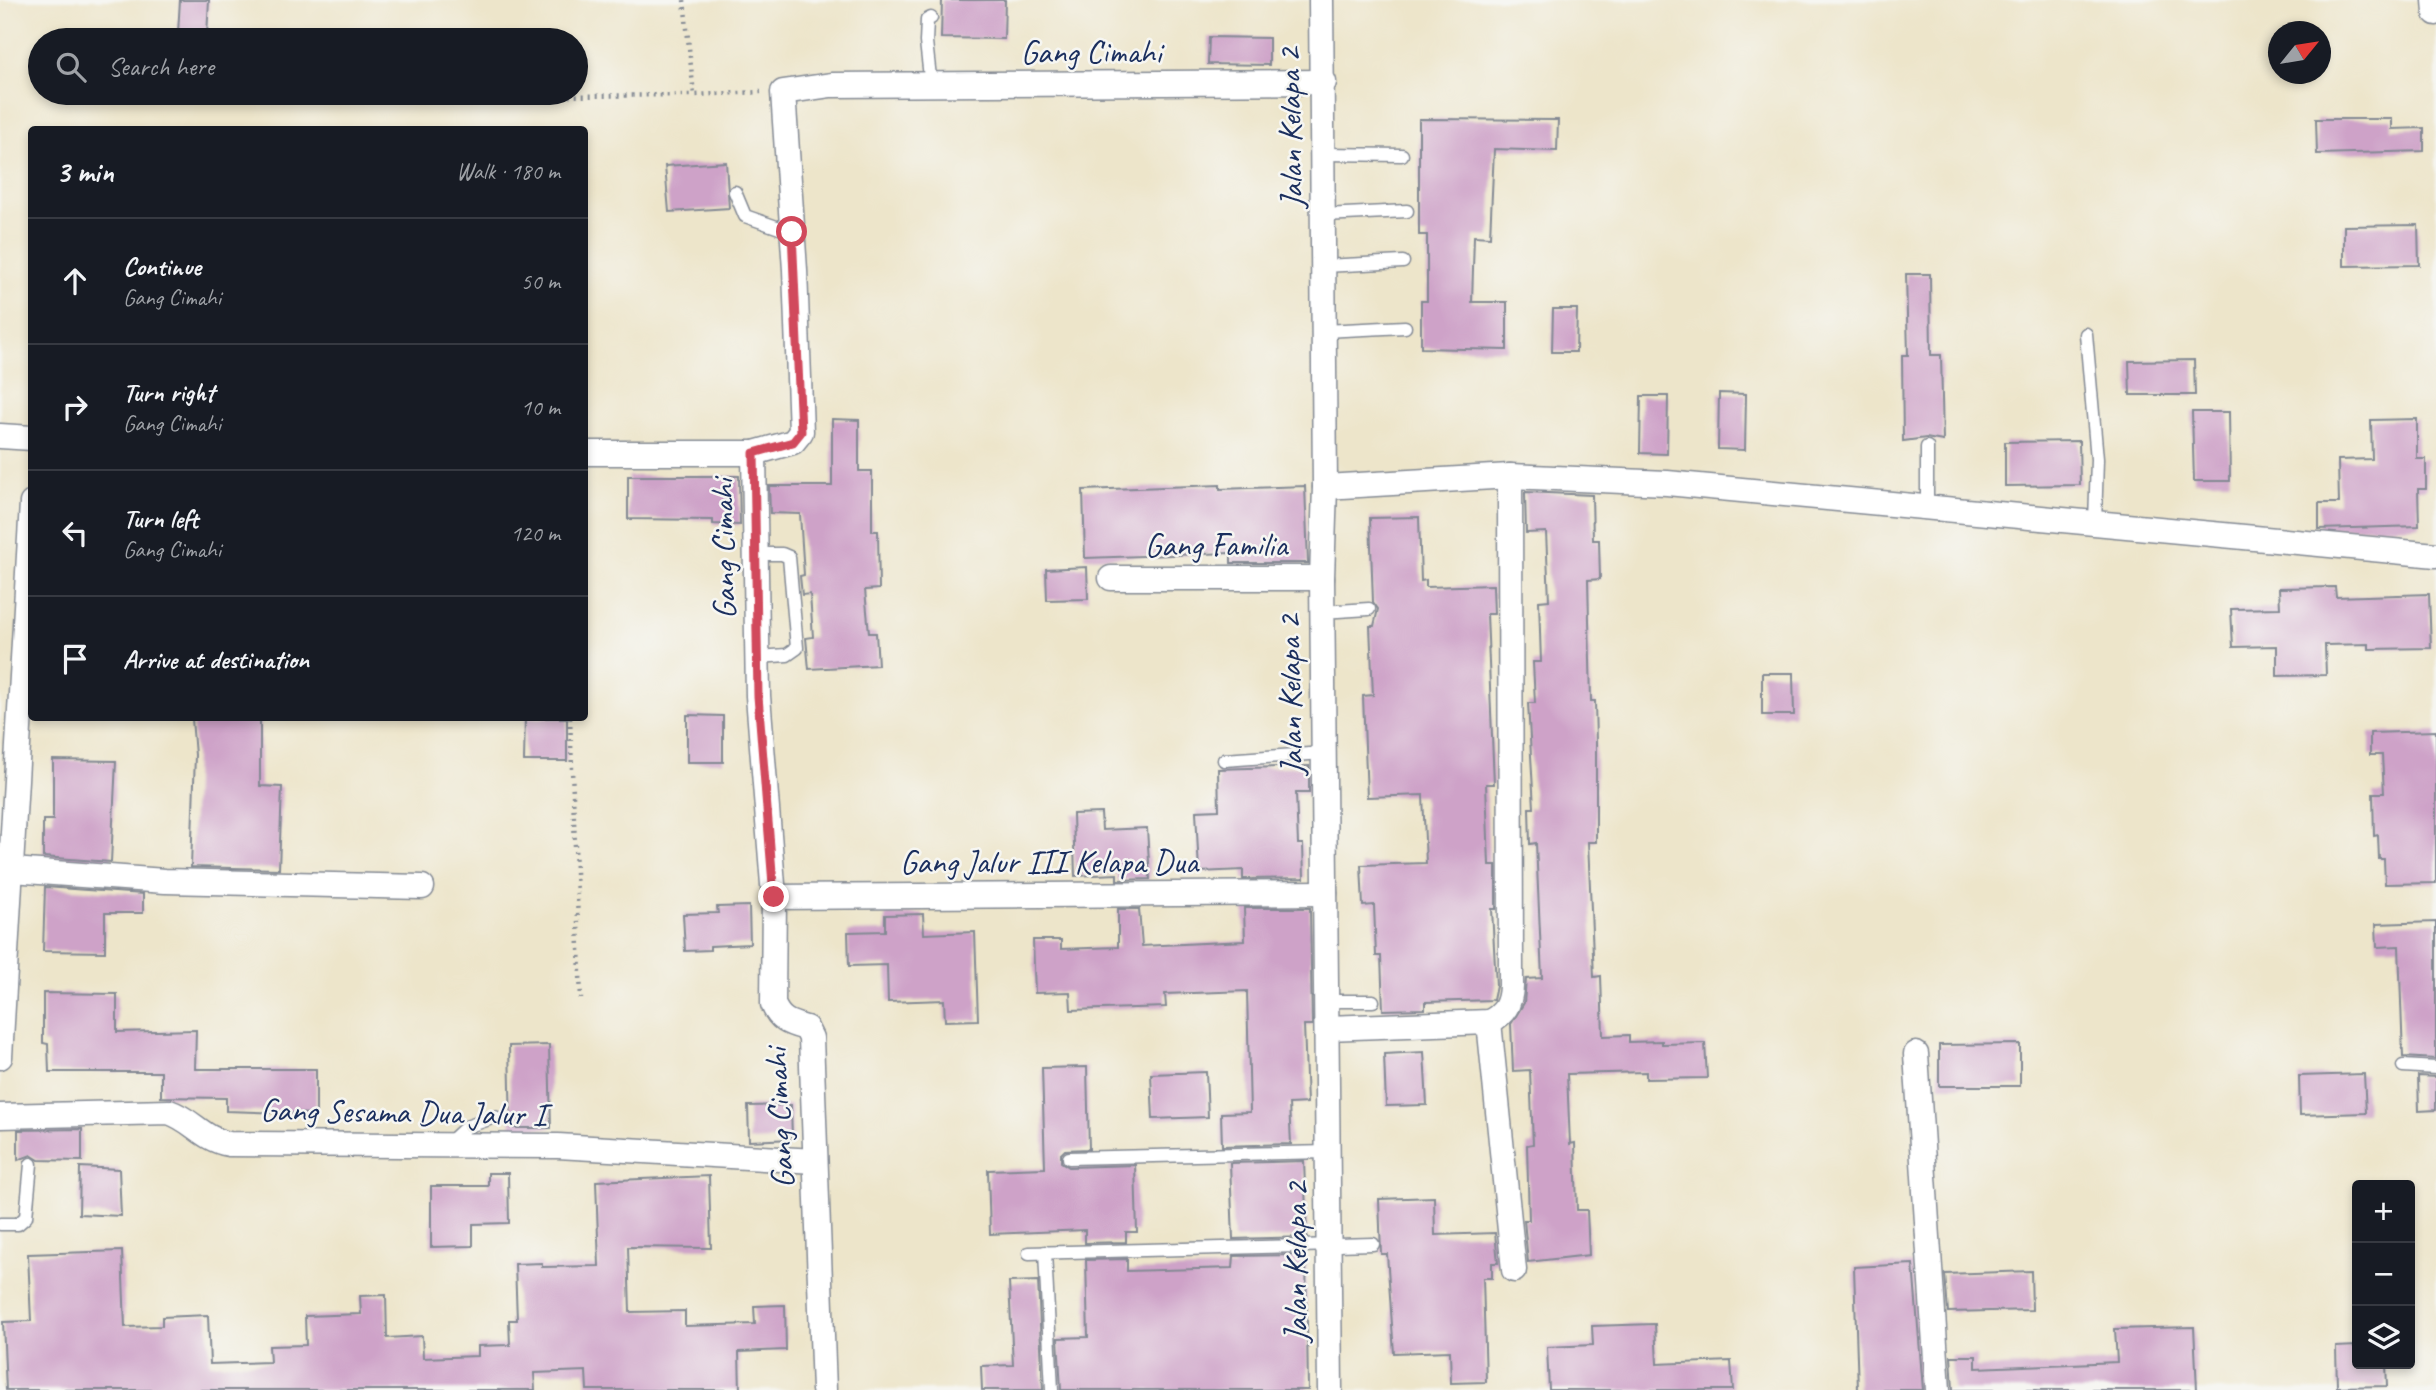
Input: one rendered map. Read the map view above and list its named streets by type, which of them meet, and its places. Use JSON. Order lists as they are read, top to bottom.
{
  "streets": {
    "street": [
      "Gang Cimahi",
      "Jalan Kelapa 2",
      "Gang Familia",
      "Gang Jalur III Kelapa Dua",
      "Gang Sesama Dua Jalur I"
    ]
  },
  "crossings": [
    ["Gang Cimahi", "Jalan Kelapa 2"],
    ["Gang Cimahi", "Gang Jalur III Kelapa Dua"],
    ["Gang Cimahi", "Gang Sesama Dua Jalur I"],
    ["Jalan Kelapa 2", "Gang Familia"],
    ["Jalan Kelapa 2", "Gang Jalur III Kelapa Dua"]
  ],
  "north": "top right",
  "page": {
    "search": "Search here",
    "heading": ["3 min", "Walk · 180 m"],
    "list": [
      ["Continue", "Gang Cimahi", "50 m"],
      ["Turn right", "Gang Cimahi", "10 m"],
      ["Turn left", "Gang Cimahi", "120 m"],
      "Arrive at destination"
    ],
    "map_buttons": ["+", "−"]
  }
}
